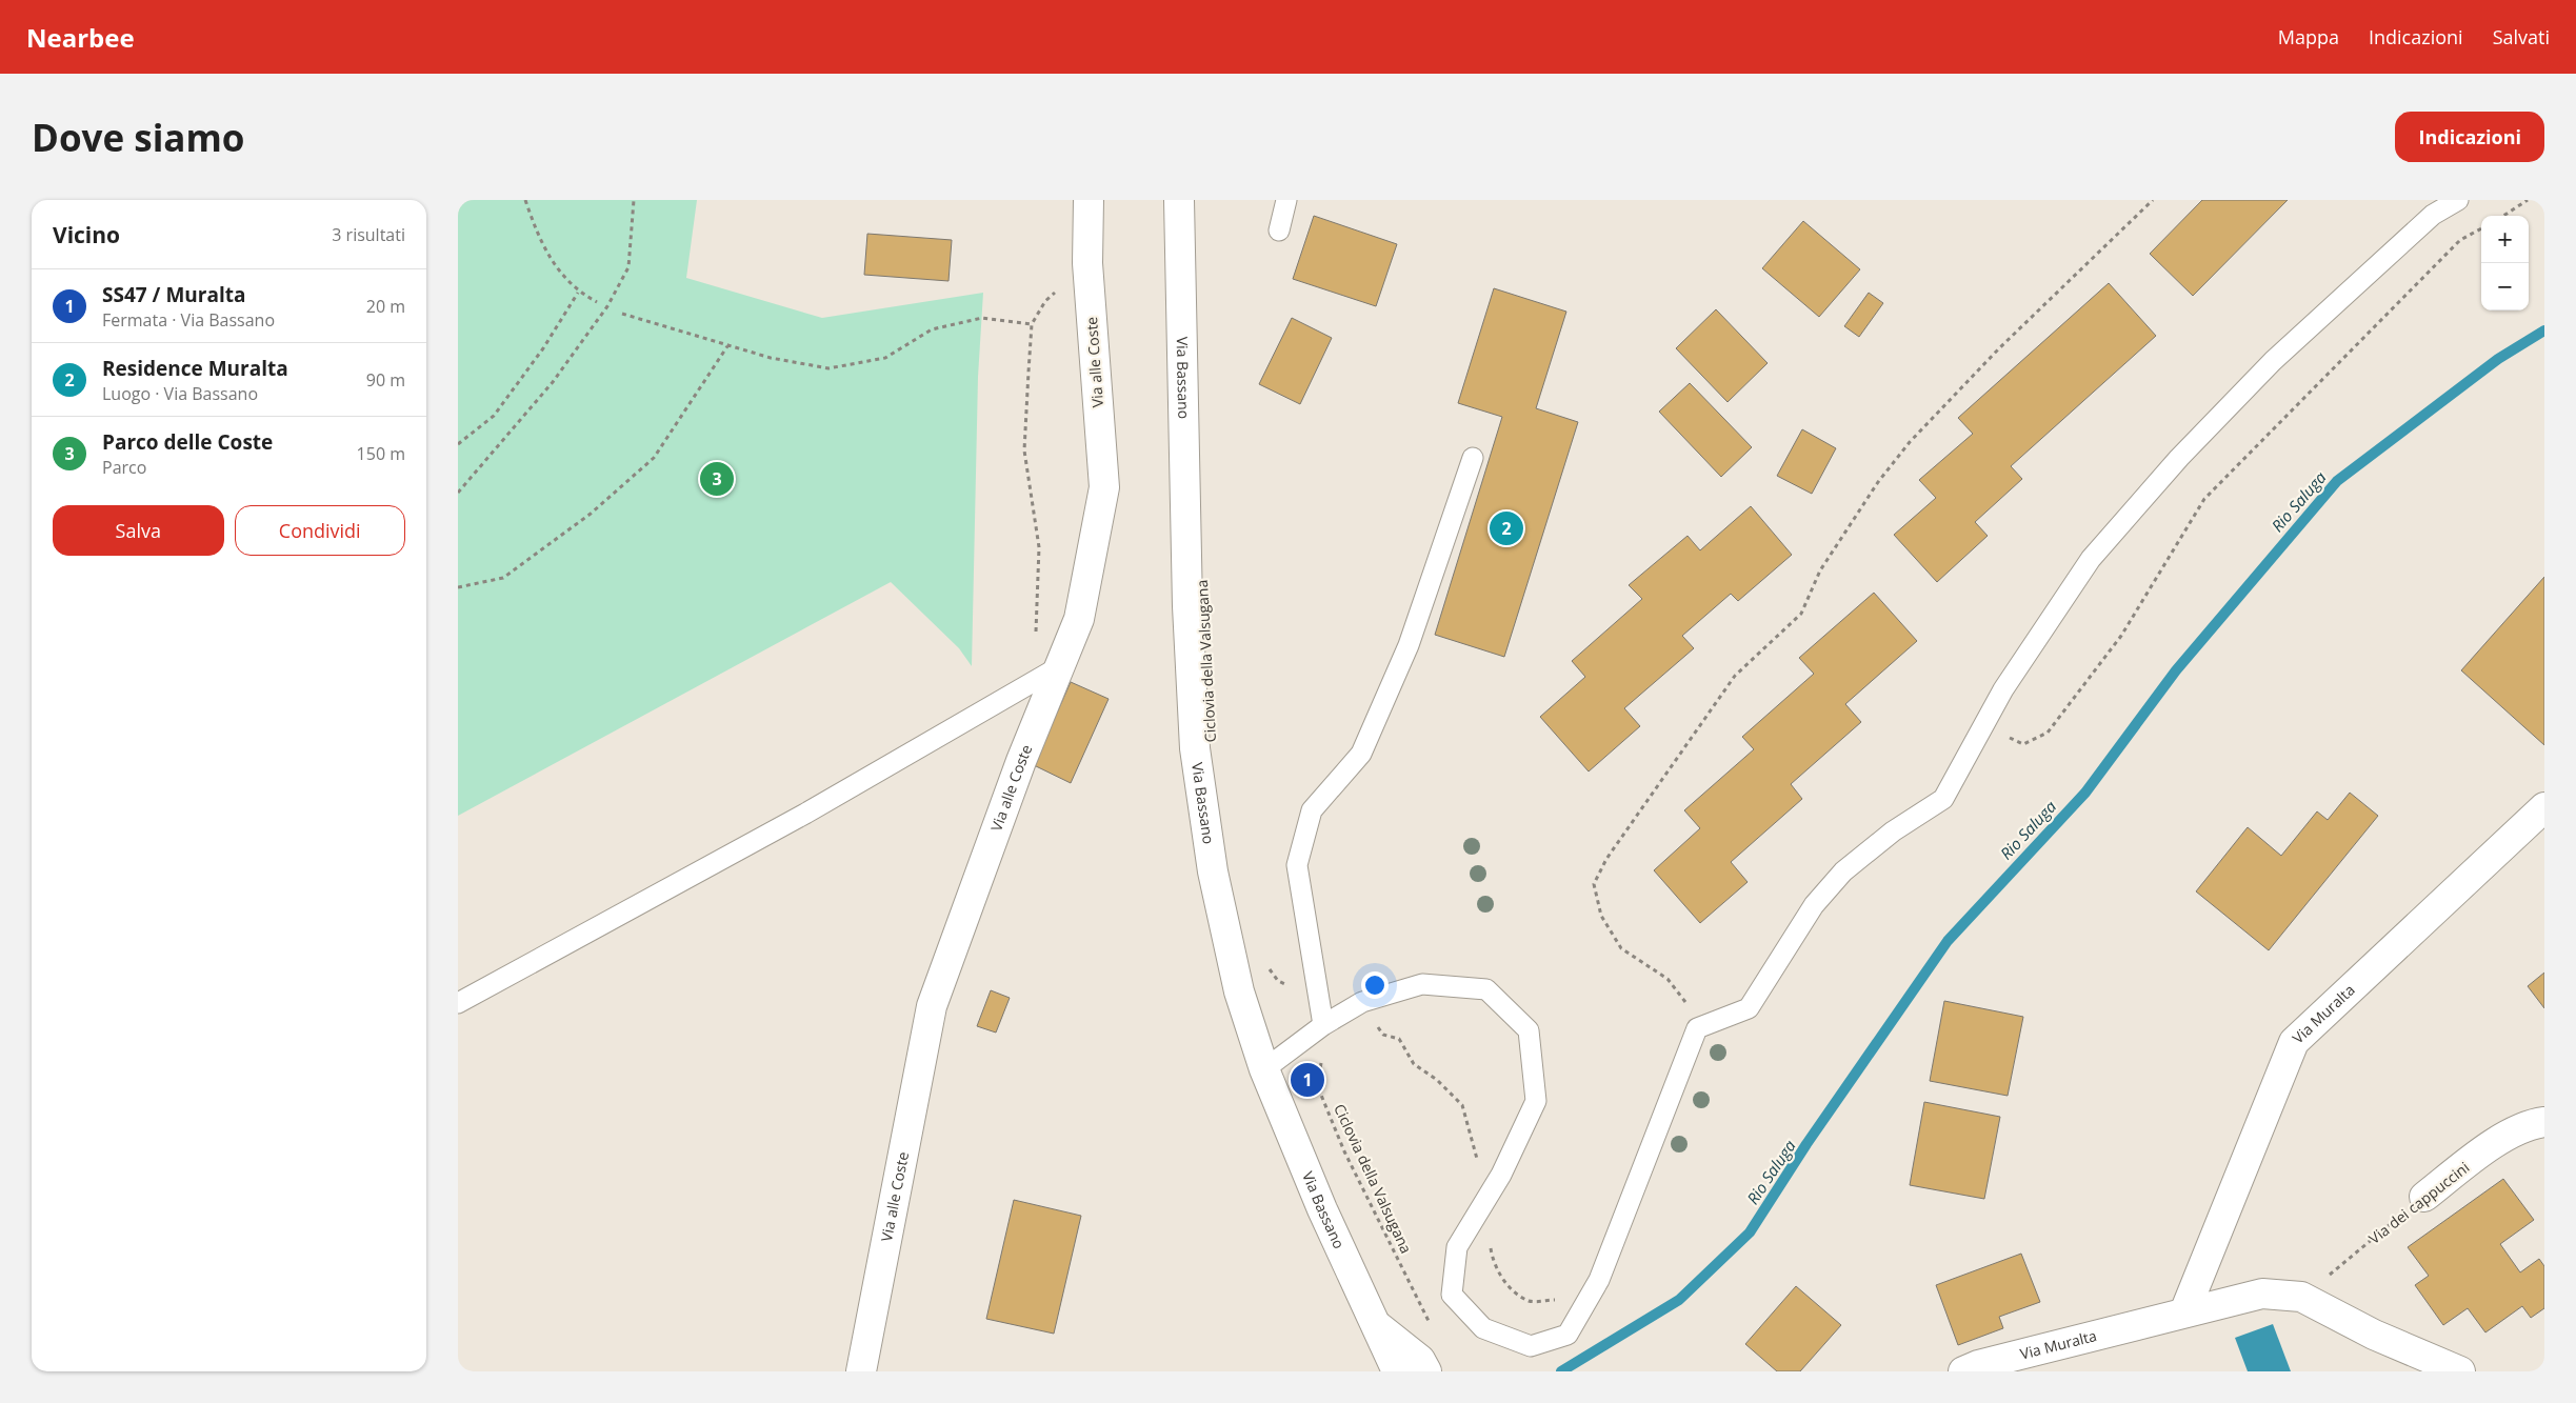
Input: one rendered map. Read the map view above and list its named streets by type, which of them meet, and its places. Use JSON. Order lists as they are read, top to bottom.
{
  "streets": {
    "street": [
      "Via alle Coste",
      "Via Bassano",
      "Via Muralta",
      "Via dei cappuccini"
    ],
    "path": ["Ciclovia della Valsugana"]
  },
  "crossings": [
    ["Via Muralta", "Via dei cappuccini"]
  ],
  "water": ["Rio Saluga"],
  "page": {
    "header": "Nearbee",
    "nav": ["Mappa", "Indicazioni", "Salvati"],
    "buttons": [
      "Indicazioni",
      ["Salva", "Condividi"]
    ],
    "title": "Dove siamo",
    "heading": ["Vicino", "3 risultati"],
    "map_buttons": ["+", "−"],
    "list": [
      {
        "mark": "1",
        "name": "SS47 / Muralta",
        "note": "Fermata · Via Bassano",
        "value": "20 m"
      },
      {
        "mark": "2",
        "name": "Residence Muralta",
        "note": "Luogo · Via Bassano",
        "value": "90 m"
      },
      {
        "mark": "3",
        "name": "Parco delle Coste",
        "note": "Parco",
        "value": "150 m"
      }
    ],
    "pins": ["3", "2", "1"]
  }
}
